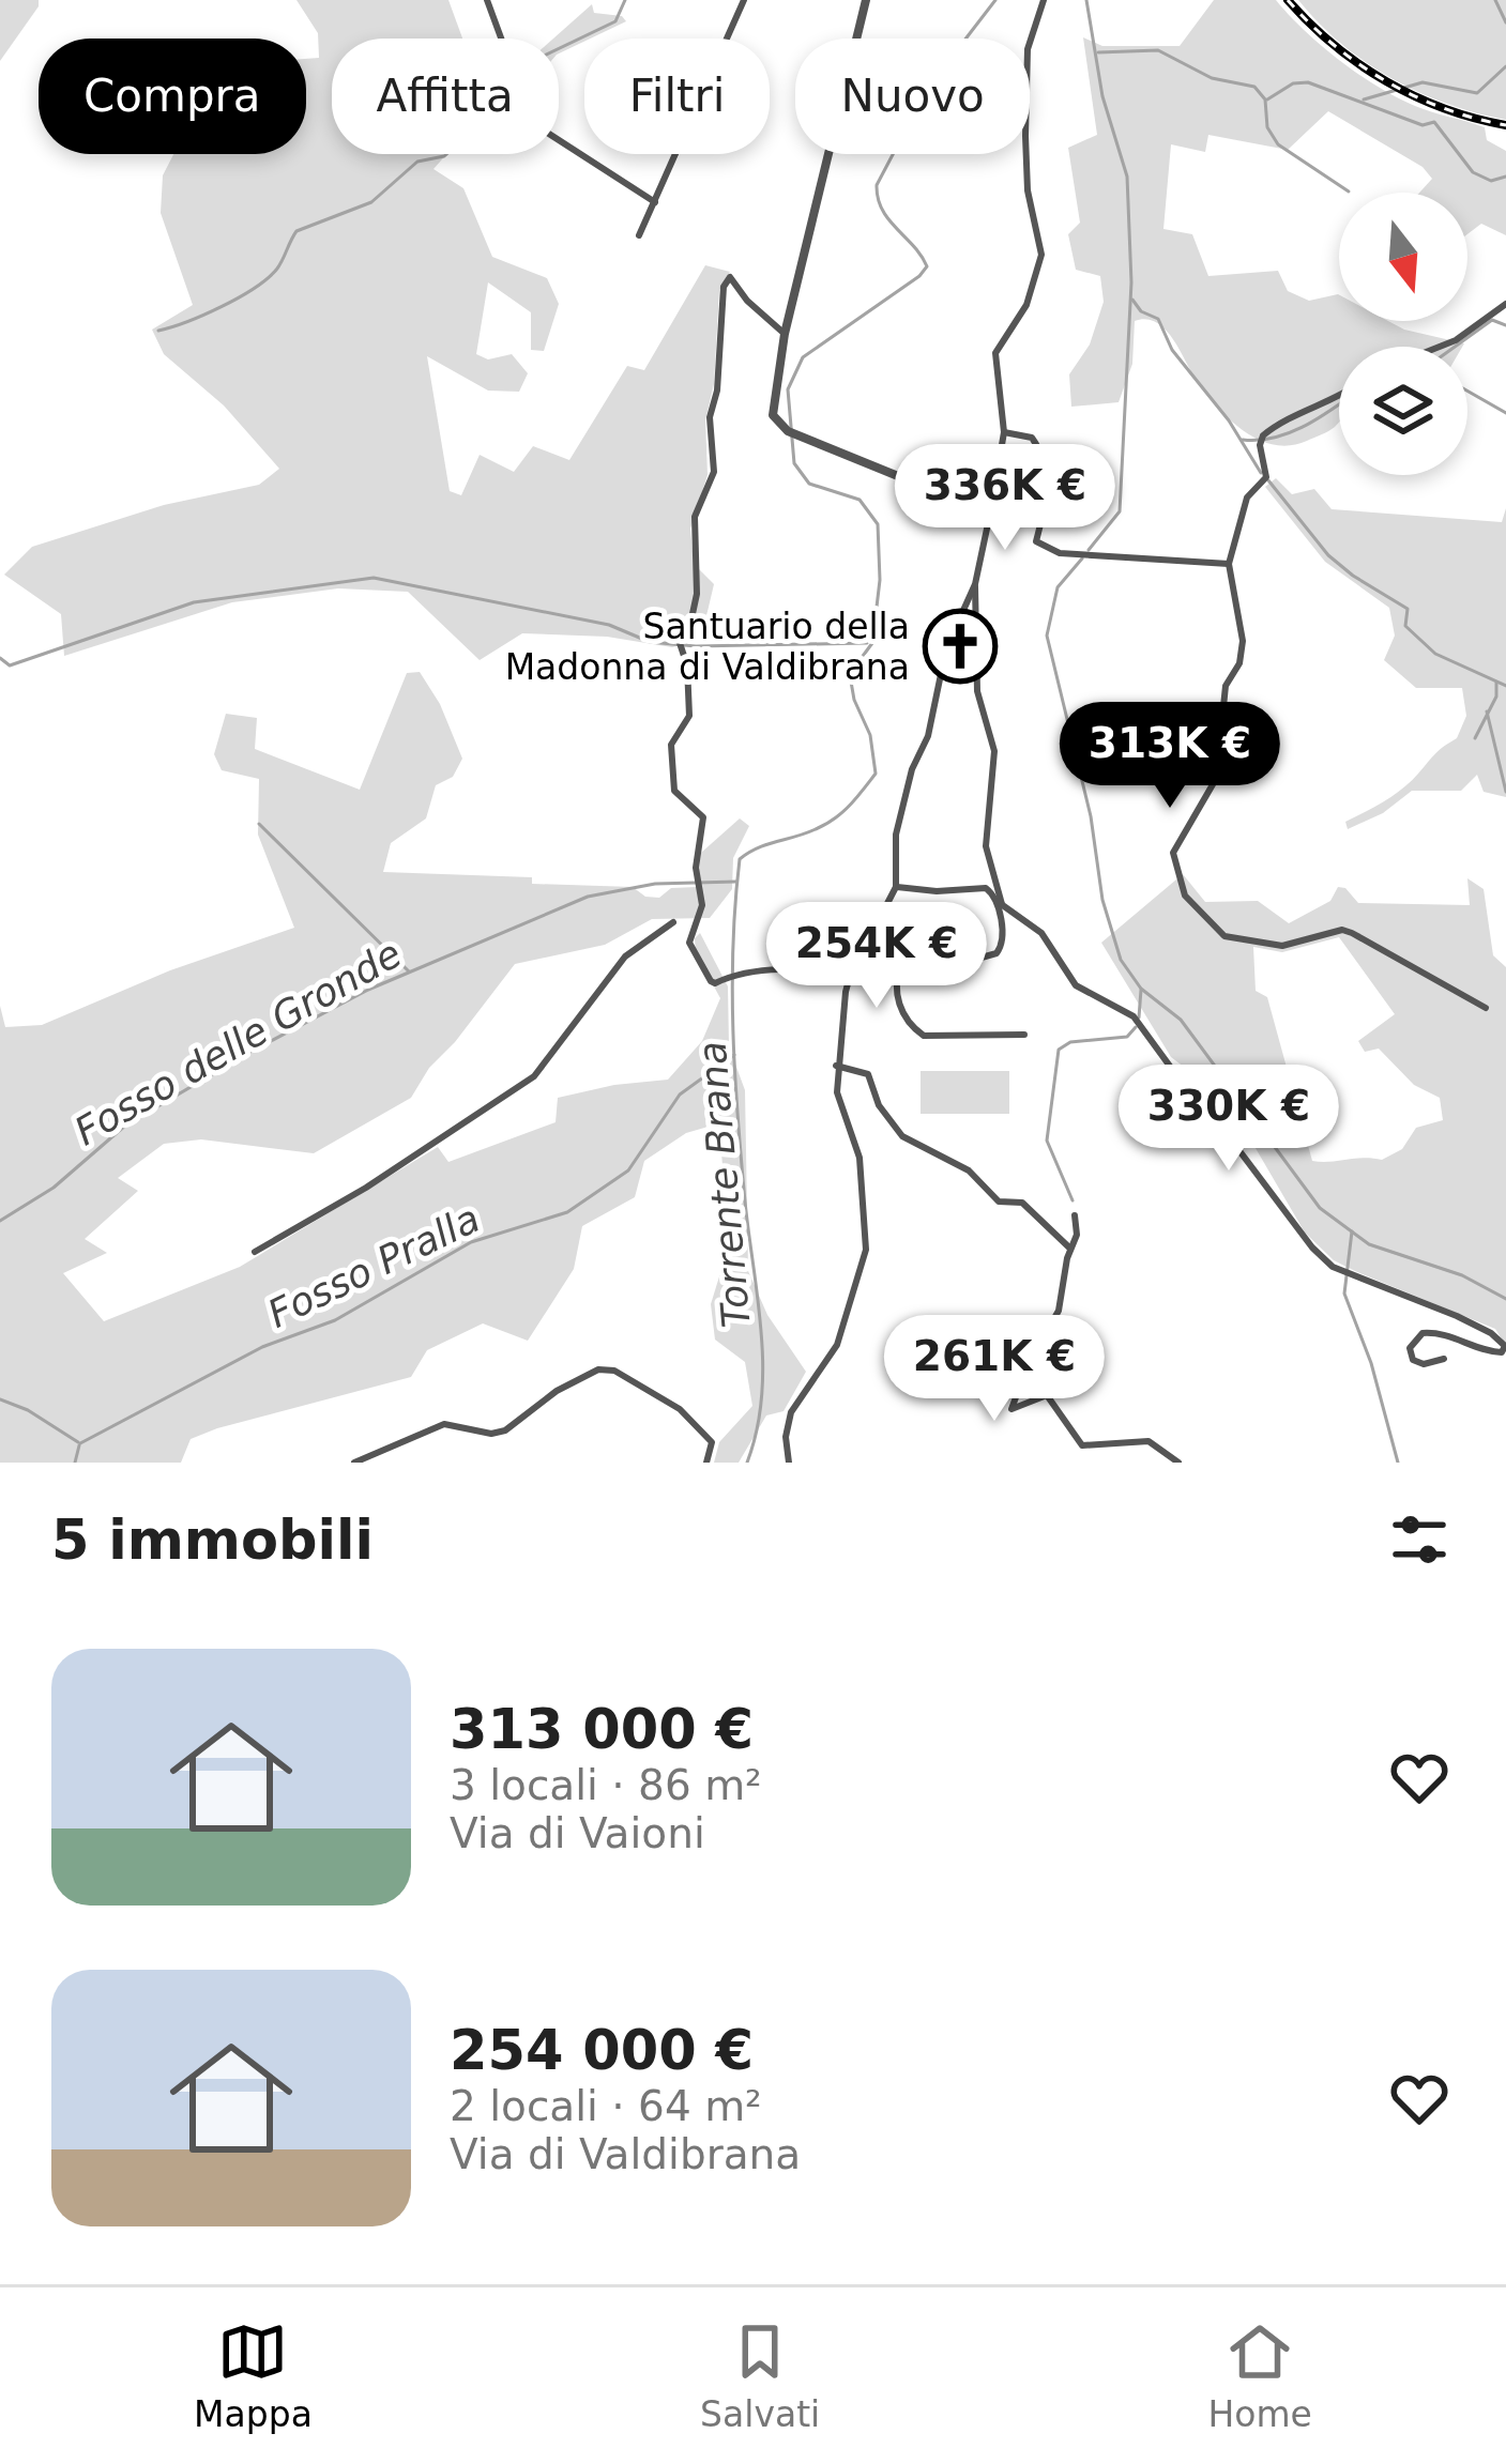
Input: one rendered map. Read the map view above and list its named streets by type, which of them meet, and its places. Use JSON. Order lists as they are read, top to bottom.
{
  "water": ["Fosso delle Gronde", "Torrente Brana", "Fosso Pralla"],
  "places": {
    "church": ["Santuario della Madonna di Valdibrana"]
  },
  "north": "bottom",
  "page": {
    "chip": [
      "Compra",
      "Affitta",
      "Filtri",
      "Nuovo"
    ],
    "price": [
      "336K €",
      "313K €",
      "254K €",
      "330K €",
      "261K €"
    ],
    "heading": "5 immobili",
    "list": [
      {
        "name": "313 000 €",
        "note": "3 locali · 86 m² · Via di Vaioni"
      },
      {
        "name": "254 000 €",
        "note": "2 locali · 64 m² · Via di Valdibrana"
      }
    ],
    "tabs": ["Mappa", "Salvati", "Home"]
  }
}
